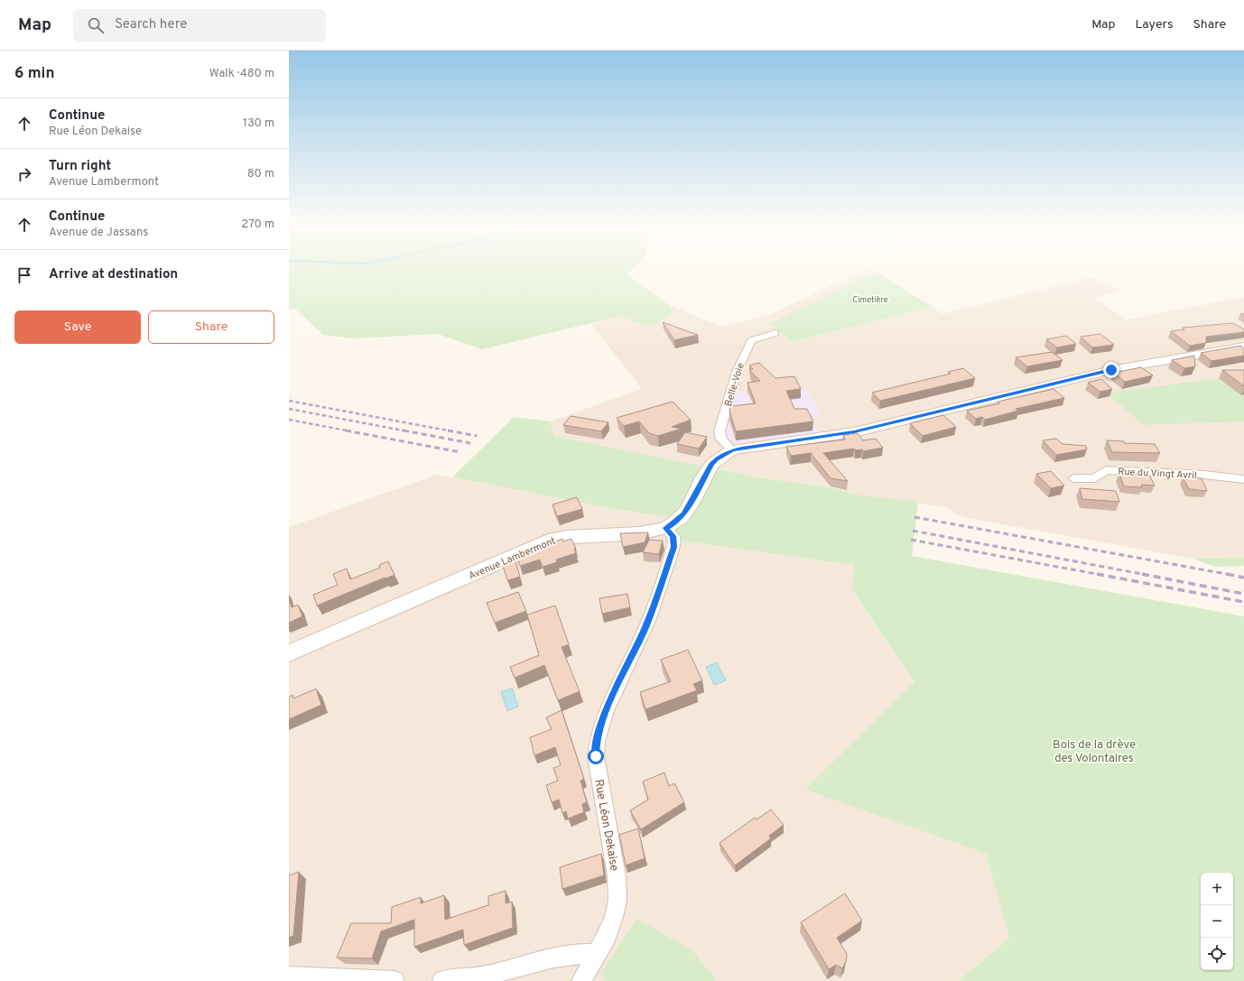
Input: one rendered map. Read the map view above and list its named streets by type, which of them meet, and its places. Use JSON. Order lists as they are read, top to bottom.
{
  "streets": {
    "street": [
      "Belle-Voie",
      "Rue du Vingt Avril",
      "Avenue Lambermont",
      "Rue Léon Dekaise"
    ]
  },
  "crossings": [
    ["Belle-Voie", "Avenue Lambermont"],
    ["Avenue Lambermont", "Rue Léon Dekaise"]
  ],
  "parks": ["Cimetière", "Bois de la drève des Volontaires"],
  "page": {
    "header": "Map",
    "search": "Search here",
    "nav": ["Map", "Layers", "Share"],
    "heading": ["6 min", "Walk · 480 m"],
    "list": [
      ["Continue", "Rue Léon Dekaise", "130 m"],
      ["Turn right", "Avenue Lambermont", "80 m"],
      ["Continue", "Avenue de Jassans", "270 m"],
      "Arrive at destination"
    ],
    "buttons": ["Save", "Share"],
    "map_buttons": ["+", "−"]
  }
}
